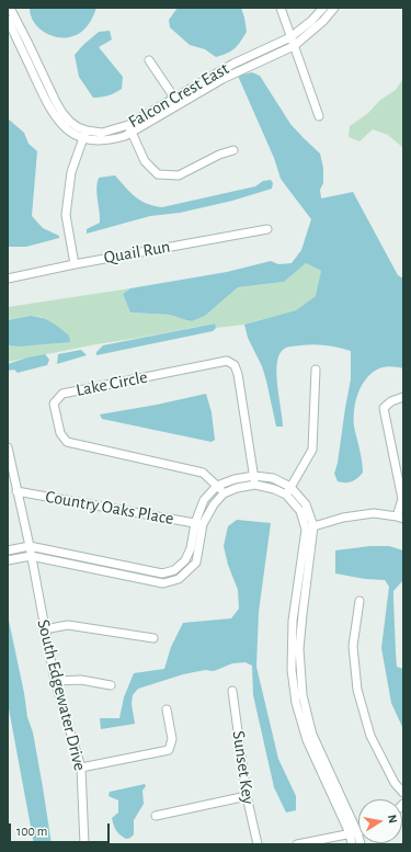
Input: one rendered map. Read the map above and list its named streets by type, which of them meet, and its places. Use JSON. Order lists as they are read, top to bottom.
{
  "streets": {
    "street": [
      "Falcon Crest East",
      "Quail Run",
      "Lake Circle",
      "Country Oaks Place",
      "South Edgewater Drive",
      "Sunset Key"
    ]
  },
  "crossings": [
    ["Country Oaks Place", "South Edgewater Drive"]
  ],
  "scale_bar": "100 m",
  "north": "right"
}
